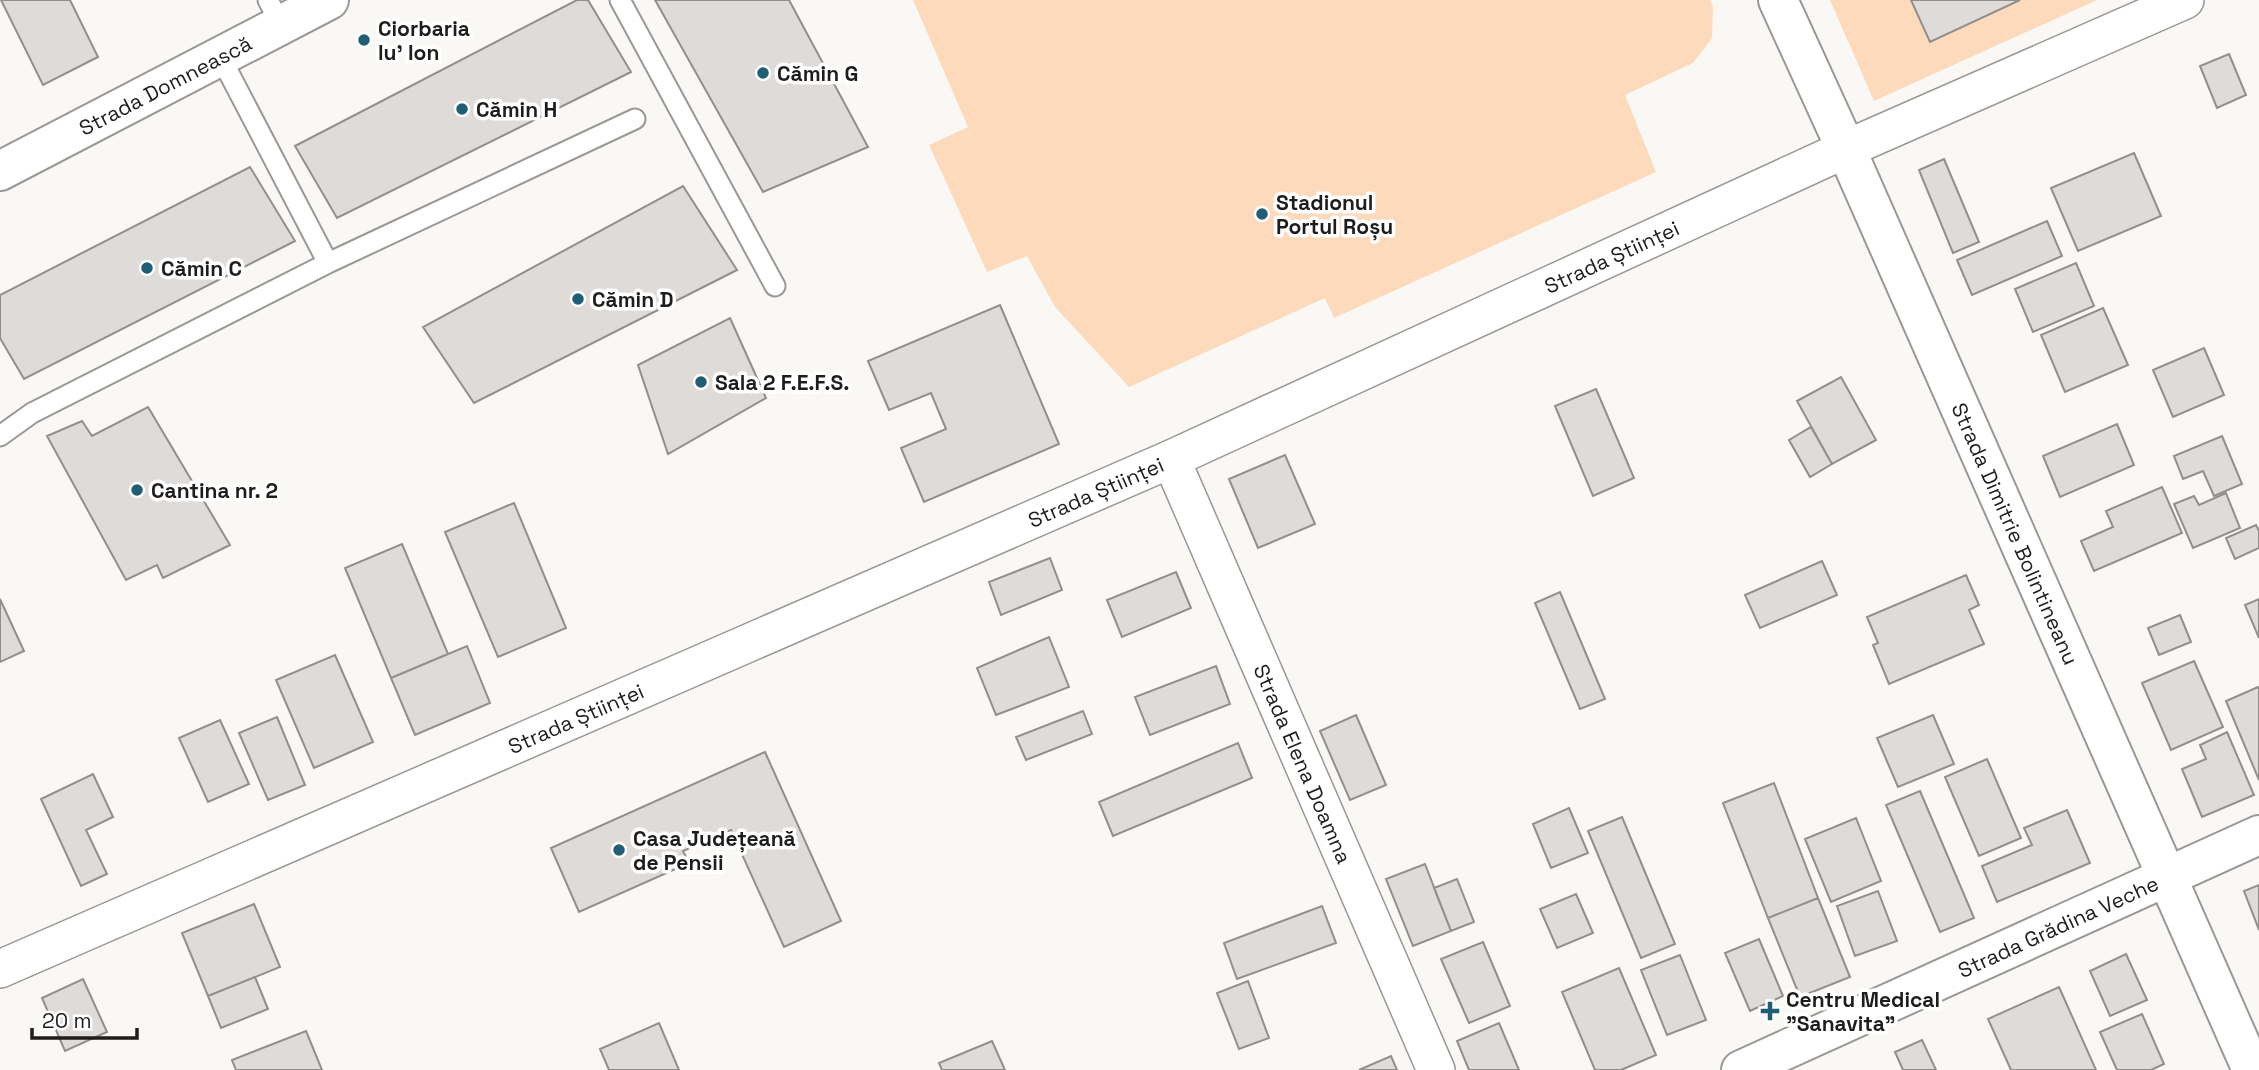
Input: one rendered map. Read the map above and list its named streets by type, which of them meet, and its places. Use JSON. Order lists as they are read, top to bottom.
{
  "streets": {
    "street": [
      "Strada Domnească",
      "Strada Științei",
      "Strada Dimitrie Bolintineanu",
      "Strada Elena Doamna",
      "Strada Grădina Veche"
    ]
  },
  "crossings": [
    ["Strada Științei", "Strada Dimitrie Bolintineanu"],
    ["Strada Științei", "Strada Elena Doamna"],
    ["Strada Dimitrie Bolintineanu", "Strada Grădina Veche"]
  ],
  "places": {
    "other": [
      "Ciorbaria lu’ Ion",
      "Cămin G",
      "Cămin H",
      "Stadionul Portul Roșu",
      "Cămin C",
      "Cămin D",
      "Sala 2 F.E.F.S.",
      "Cantina nr. 2",
      "Casa Județeană de Pensii"
    ],
    "health": ["Centru Medical \"Sanavita\""]
  },
  "scale_bar": "20 m"
}
